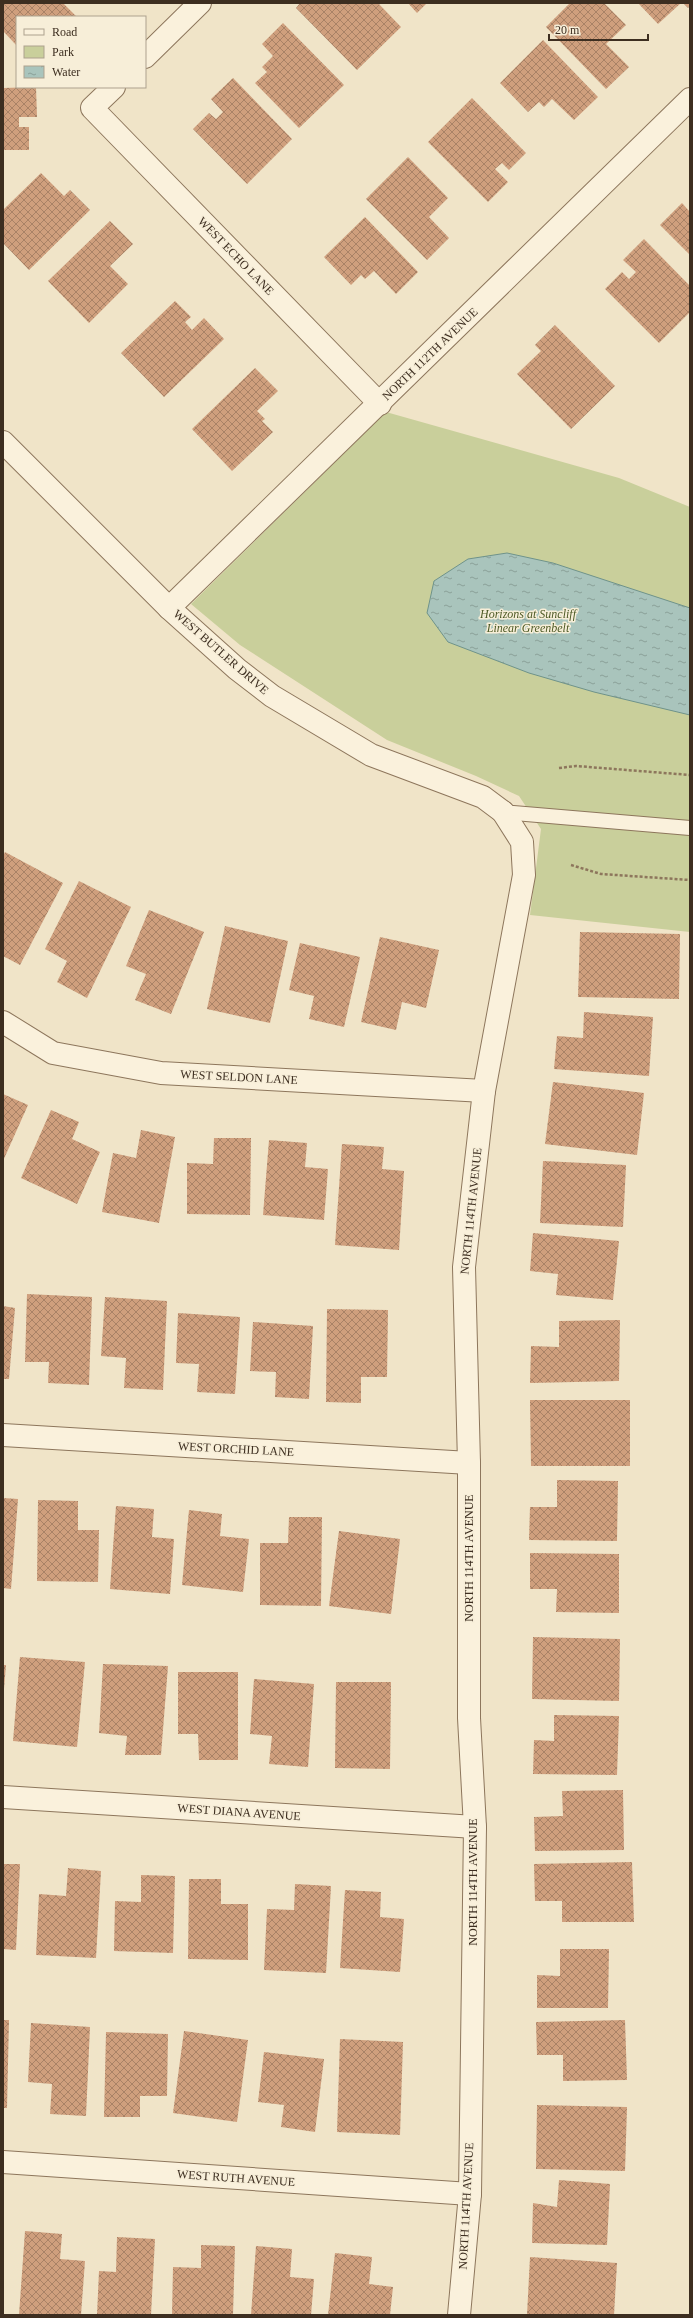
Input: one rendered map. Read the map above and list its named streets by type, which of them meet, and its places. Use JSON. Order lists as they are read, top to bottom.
{
  "streets": {
    "street": [
      "WEST ECHO LANE",
      "NORTH 112TH AVENUE",
      "WEST BUTLER DRIVE",
      "WEST SELDON LANE",
      "NORTH 114TH AVENUE",
      "WEST ORCHID LANE",
      "WEST DIANA AVENUE",
      "WEST RUTH AVENUE"
    ]
  },
  "crossings": [
    ["WEST ECHO LANE", "NORTH 112TH AVENUE"],
    ["NORTH 112TH AVENUE", "WEST BUTLER DRIVE"],
    ["WEST BUTLER DRIVE", "NORTH 114TH AVENUE"],
    ["WEST SELDON LANE", "NORTH 114TH AVENUE"],
    ["NORTH 114TH AVENUE", "WEST ORCHID LANE"],
    ["NORTH 114TH AVENUE", "WEST DIANA AVENUE"],
    ["NORTH 114TH AVENUE", "WEST RUTH AVENUE"]
  ],
  "parks": ["Horizons at Suncliff Linear Greenbelt"],
  "legend": ["Road", "Park", "Water"],
  "scale_bar": "20 m"
}
